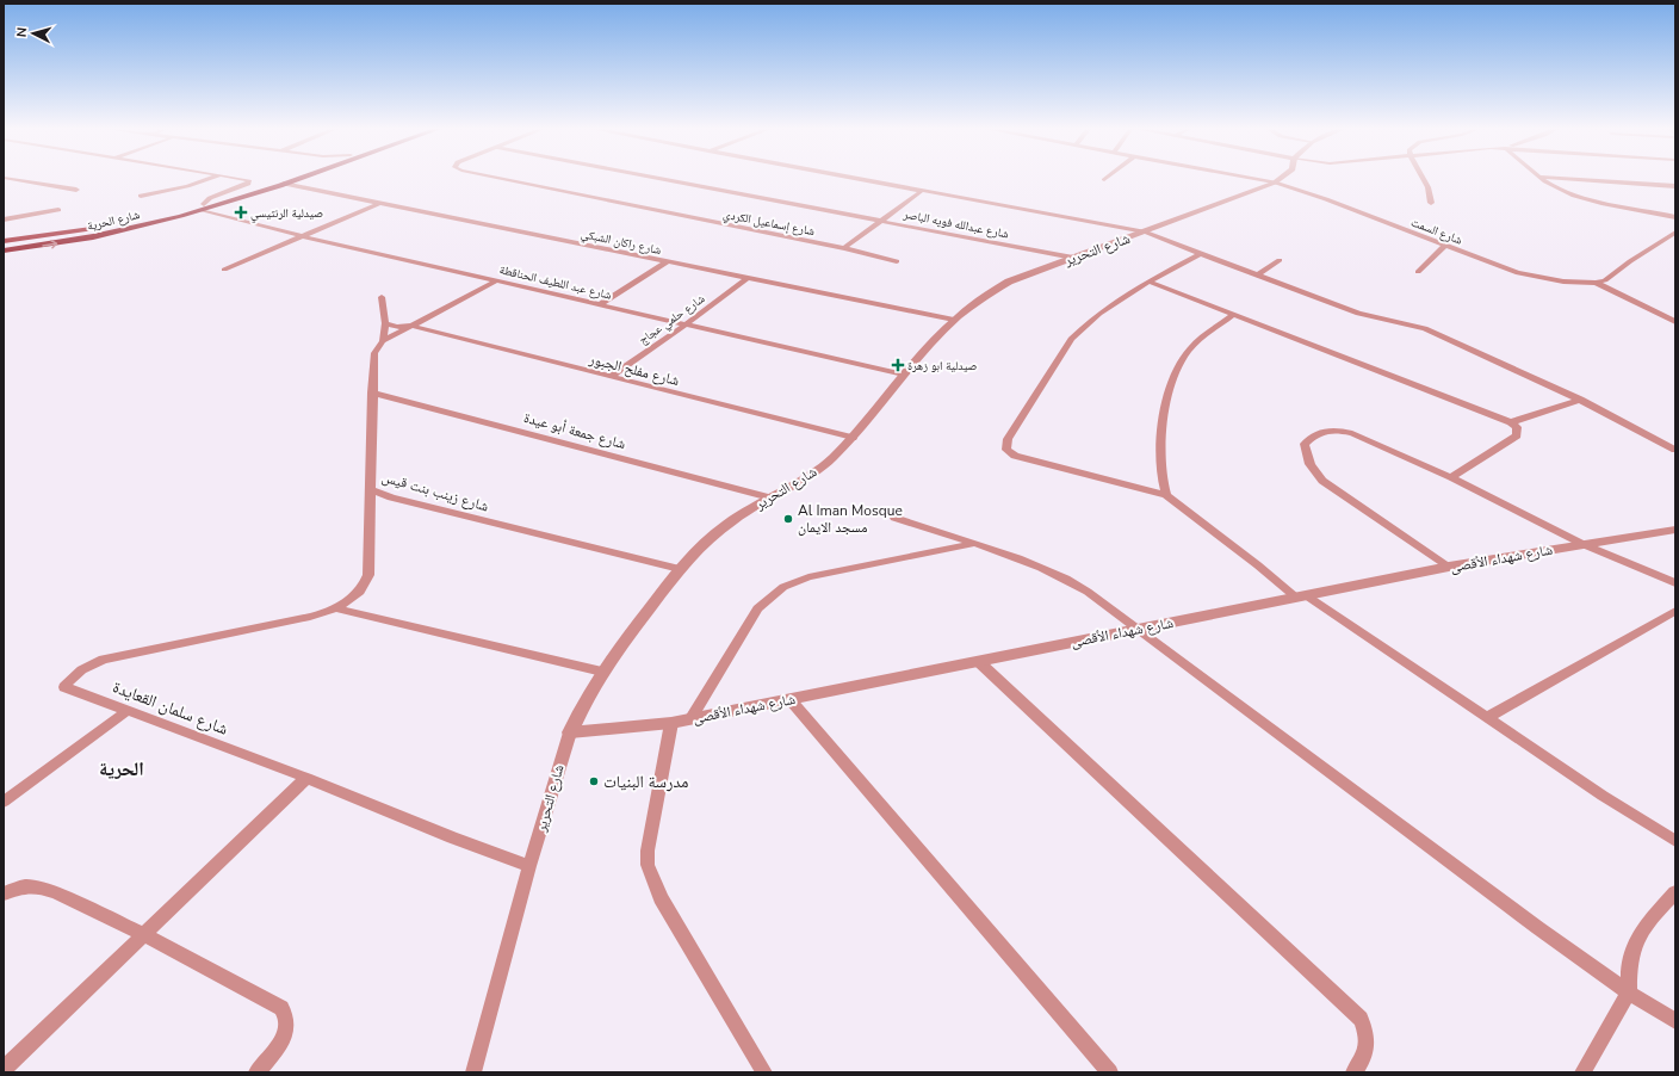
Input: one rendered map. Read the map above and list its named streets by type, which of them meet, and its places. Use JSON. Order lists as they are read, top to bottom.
{
  "streets": {
    "highway": ["شارع الحرية"],
    "street": [
      "شارع إسماعيل الكردي",
      "شارع عبدالله فويه الباصر",
      "شارع السمت",
      "شارع راكان الشبكي",
      "شارع التحرير",
      "شارع عبد اللطيف الحناقطة",
      "شارع حلمي عجاج",
      "شارع مفلح الجبور",
      "شارع جمعة أبو عيدة",
      "شارع زينب بنت قيس",
      "شارع شهداء الأقصى",
      "شارع سلمان القعايدة"
    ]
  },
  "crossings": [
    ["شارع الحرية", "شارع راكان الشبكي"],
    ["شارع الحرية", "شارع عبد اللطيف الحناقطة"],
    ["شارع عبدالله فويه الباصر", "شارع التحرير"],
    ["شارع السمت", "شارع التحرير"],
    ["شارع راكان الشبكي", "شارع التحرير"],
    ["شارع راكان الشبكي", "شارع حلمي عجاج"],
    ["شارع التحرير", "شارع عبد اللطيف الحناقطة"],
    ["شارع التحرير", "شارع مفلح الجبور"],
    ["شارع التحرير", "شارع جمعة أبو عيدة"],
    ["شارع التحرير", "شارع زينب بنت قيس"],
    ["شارع التحرير", "شارع شهداء الأقصى"],
    ["شارع التحرير", "شارع سلمان القعايدة"],
    ["شارع عبد اللطيف الحناقطة", "شارع حلمي عجاج"],
    ["شارع حلمي عجاج", "شارع مفلح الجبور"],
    ["شارع مفلح الجبور", "شارع زينب بنت قيس"],
    ["شارع جمعة أبو عيدة", "شارع زينب بنت قيس"],
    ["شارع زينب بنت قيس", "شارع سلمان القعايدة"]
  ],
  "districts": ["الحرية"],
  "places": {
    "health": ["صيدلية الرنتيسي", "صيدلية ابو زهرة"],
    "other": ["Al Iman Mosque مسجد الايمان", "مدرسة البنيات"]
  },
  "north": "left"
}
